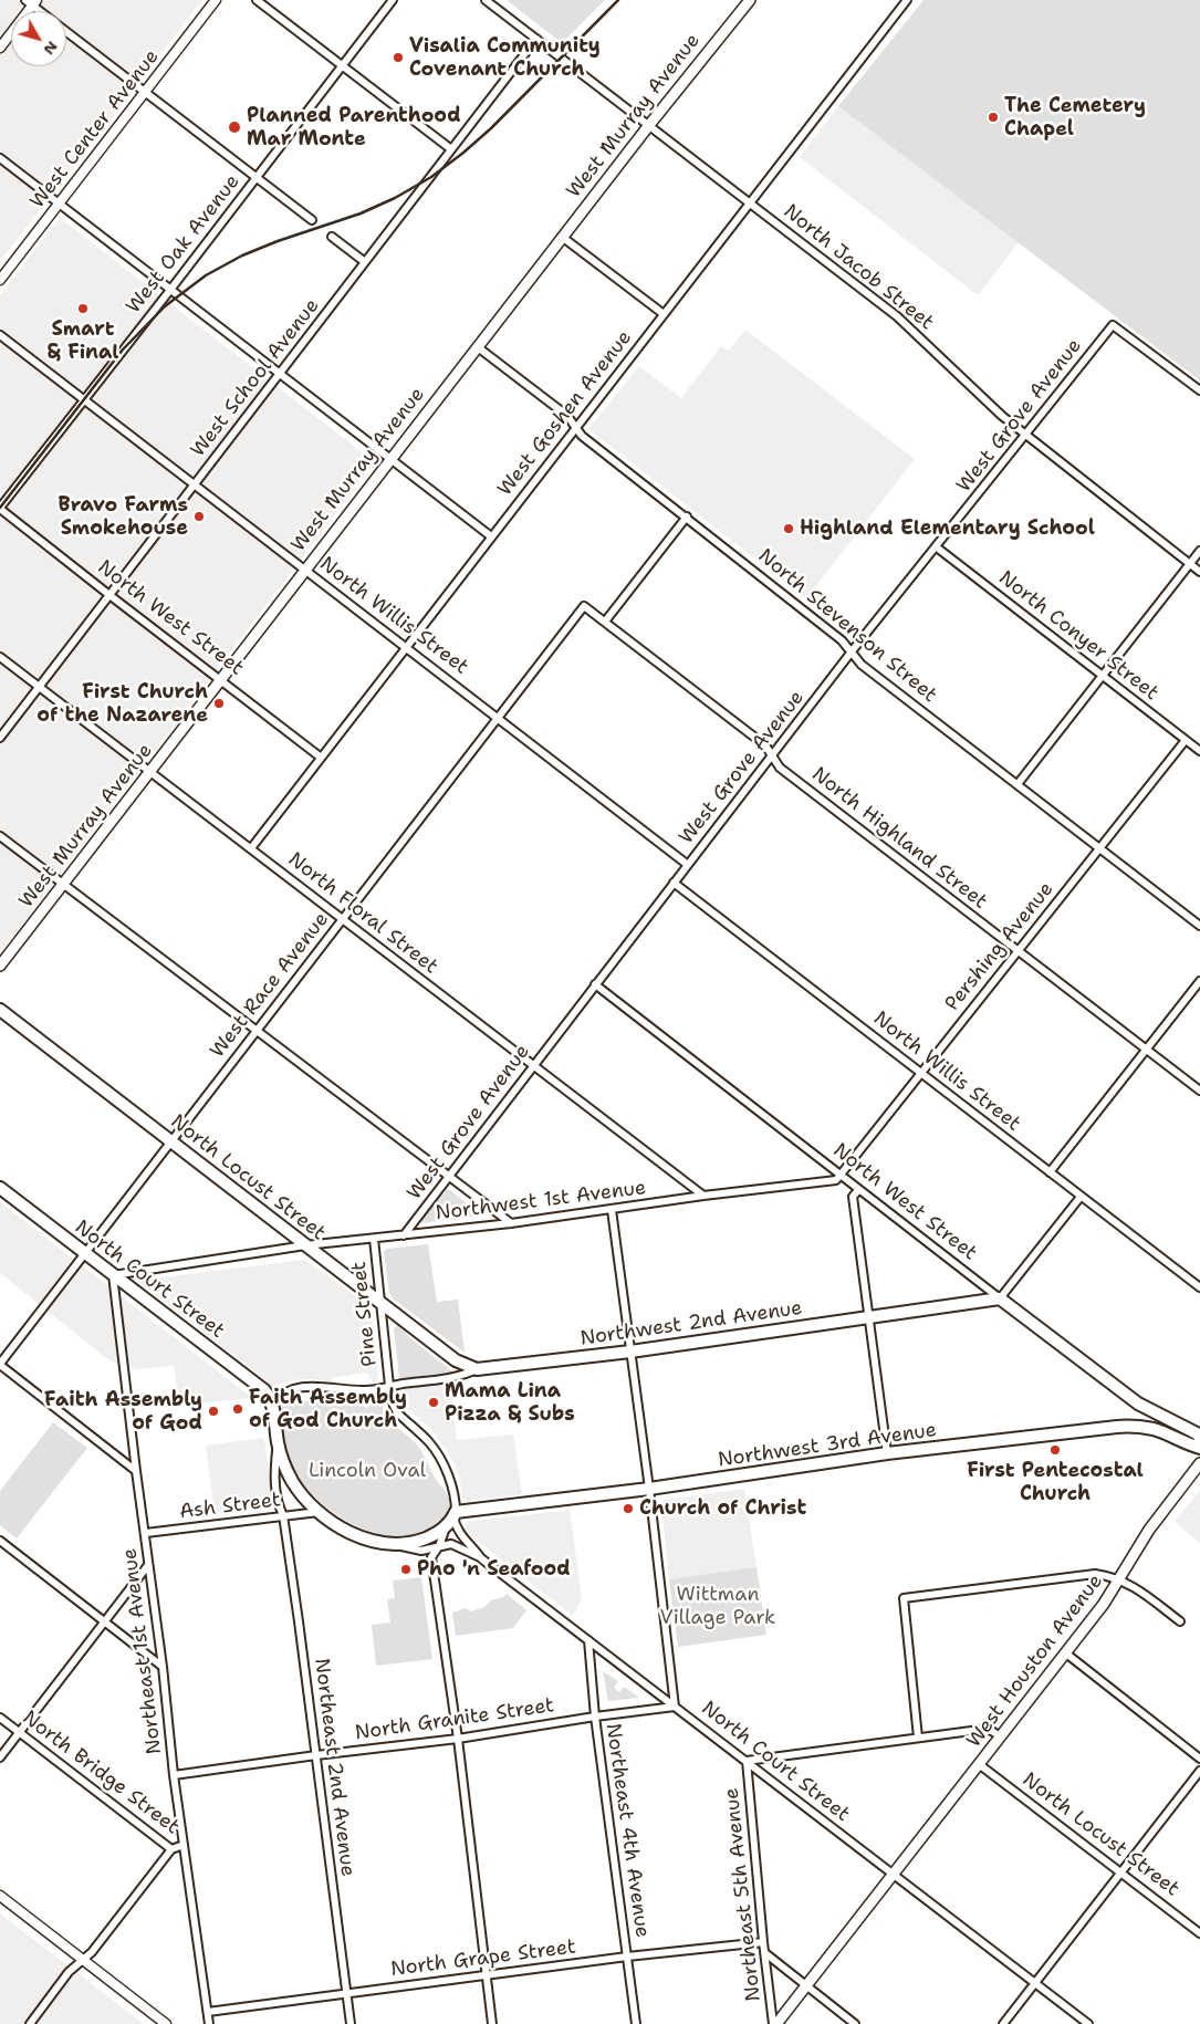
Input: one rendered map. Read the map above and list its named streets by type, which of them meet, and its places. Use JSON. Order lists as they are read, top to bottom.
{
  "streets": {
    "main road": [
      "West Murray Avenue",
      "North West Street",
      "North Locust Street",
      "North Court Street",
      "Northwest 2nd Avenue",
      "Northwest 3rd Avenue",
      "West Houston Avenue"
    ],
    "street": [
      "West Center Avenue",
      "West Oak Avenue",
      "North Jacob Street",
      "West School Avenue",
      "West Goshen Avenue",
      "West Grove Avenue",
      "North Willis Street",
      "North Stevenson Street",
      "North Conyer Street",
      "North Highland Street",
      "North Floral Street",
      "Pershing Avenue",
      "West Race Avenue",
      "Northwest 1st Avenue",
      "Pine Street",
      "Ash Street",
      "Northeast 1st Avenue",
      "North Granite Street",
      "Northeast 2nd Avenue",
      "North Bridge Street",
      "Northeast 4th Avenue",
      "Northeast 5th Avenue",
      "North Grape Street"
    ]
  },
  "crossings": [
    ["West Murray Avenue", "North Jacob Street"],
    ["West Murray Avenue", "North Willis Street"],
    ["West Murray Avenue", "North West Street"],
    ["West Murray Avenue", "North Stevenson Street"],
    ["West Murray Avenue", "North Floral Street"],
    ["West Oak Avenue", "North Willis Street"],
    ["West Oak Avenue", "North West Street"],
    ["North Jacob Street", "West School Avenue"],
    ["North Jacob Street", "West Goshen Avenue"],
    ["North Jacob Street", "West Grove Avenue"],
    ["West School Avenue", "North Willis Street"],
    ["West School Avenue", "North West Street"],
    ["West School Avenue", "North Floral Street"],
    ["West Goshen Avenue", "North Willis Street"],
    ["West Goshen Avenue", "North West Street"],
    ["West Goshen Avenue", "North Stevenson Street"],
    ["West Goshen Avenue", "North Floral Street"],
    ["West Grove Avenue", "North Willis Street"],
    ["West Grove Avenue", "North West Street"],
    ["West Grove Avenue", "North Stevenson Street"],
    ["West Grove Avenue", "North Conyer Street"],
    ["West Grove Avenue", "North Highland Street"],
    ["West Grove Avenue", "North Floral Street"],
    ["West Grove Avenue", "Northwest 1st Avenue"],
    ["North Willis Street", "Pershing Avenue"],
    ["North Willis Street", "West Race Avenue"],
    ["North West Street", "Pershing Avenue"],
    ["North West Street", "Northwest 1st Avenue"],
    ["North West Street", "Northwest 2nd Avenue"],
    ["North Stevenson Street", "Pershing Avenue"],
    ["North Conyer Street", "Pershing Avenue"],
    ["North Highland Street", "Pershing Avenue"],
    ["North Highland Street", "West Race Avenue"],
    ["North Floral Street", "West Race Avenue"],
    ["North Floral Street", "Northwest 1st Avenue"],
    ["Pershing Avenue", "Northwest 1st Avenue"],
    ["West Race Avenue", "North Locust Street"],
    ["West Race Avenue", "North Court Street"],
    ["North Locust Street", "Northwest 1st Avenue"],
    ["North Locust Street", "Pine Street"],
    ["North Locust Street", "Northwest 2nd Avenue"],
    ["North Locust Street", "West Houston Avenue"],
    ["Northwest 1st Avenue", "North Court Street"],
    ["Northwest 1st Avenue", "Pine Street"],
    ["Northwest 1st Avenue", "Northeast 1st Avenue"],
    ["North Court Street", "Northwest 3rd Avenue"],
    ["North Court Street", "Northeast 1st Avenue"],
    ["North Court Street", "West Houston Avenue"],
    ["North Court Street", "North Granite Street"],
    ["North Court Street", "Northeast 4th Avenue"],
    ["North Court Street", "Northeast 5th Avenue"],
    ["Pine Street", "Northwest 2nd Avenue"],
    ["Ash Street", "Northeast 1st Avenue"],
    ["Ash Street", "Northeast 2nd Avenue"],
    ["Northeast 1st Avenue", "North Granite Street"],
    ["Northeast 1st Avenue", "North Bridge Street"],
    ["Northeast 1st Avenue", "North Grape Street"],
    ["West Houston Avenue", "Northeast 5th Avenue"],
    ["North Granite Street", "Northeast 2nd Avenue"],
    ["North Granite Street", "Northeast 4th Avenue"],
    ["Northeast 2nd Avenue", "North Grape Street"],
    ["Northeast 4th Avenue", "North Grape Street"],
    ["Northeast 5th Avenue", "North Grape Street"]
  ],
  "parks": ["Lincoln Oval", "Wittman Village Park"],
  "places": [
    "Visalia Community Covenant Church",
    "The Cemetery Chapel",
    "Planned Parenthood Mar Monte",
    "Smart & Final",
    "Bravo Farms Smokehouse",
    "Highland Elementary School",
    "First Church of the Nazarene",
    "Mama Lina Pizza & Subs",
    "Faith Assembly of God Church",
    "Faith Assembly of God",
    "First Pentecostal Church",
    "Church of Christ",
    "Pho 'n Seafood"
  ],
  "north": "bottom right"
}
